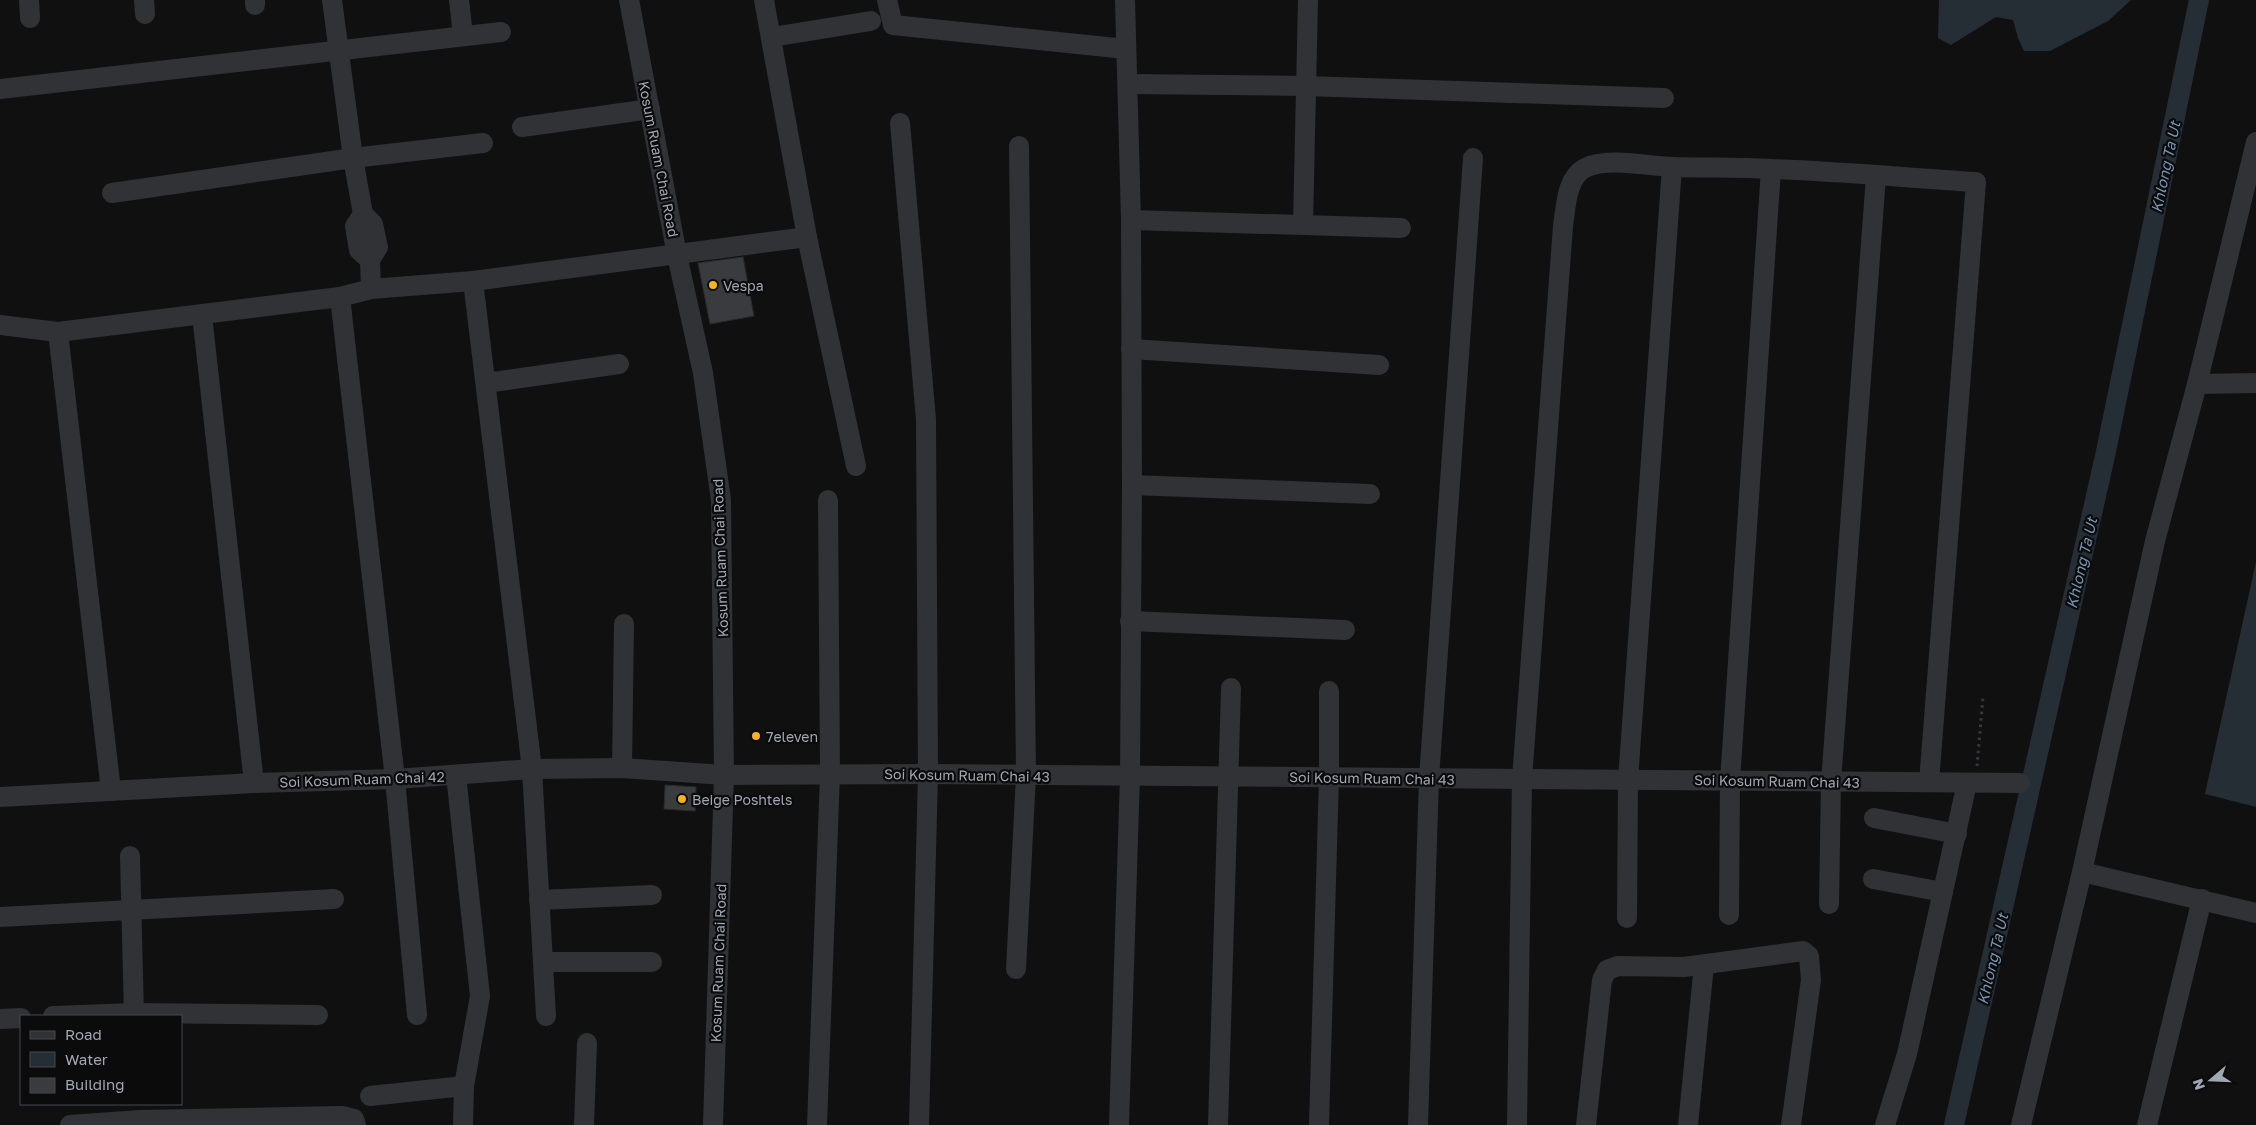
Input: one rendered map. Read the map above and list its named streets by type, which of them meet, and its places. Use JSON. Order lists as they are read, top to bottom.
{
  "streets": {
    "street": ["Kosum Ruam Chai Road", "Soi Kosum Ruam Chai 43", "Soi Kosum Ruam Chai 42"]
  },
  "crossings": [
    ["Kosum Ruam Chai Road", "Soi Kosum Ruam Chai 43"],
    ["Kosum Ruam Chai Road", "Soi Kosum Ruam Chai 42"],
    ["Soi Kosum Ruam Chai 43", "Soi Kosum Ruam Chai 42"]
  ],
  "water": ["Khlong Ta Ut"],
  "places": ["Vespa", "7eleven", "Beige Poshtels"],
  "legend": ["Road", "Water", "Building"],
  "north": "left"
}
